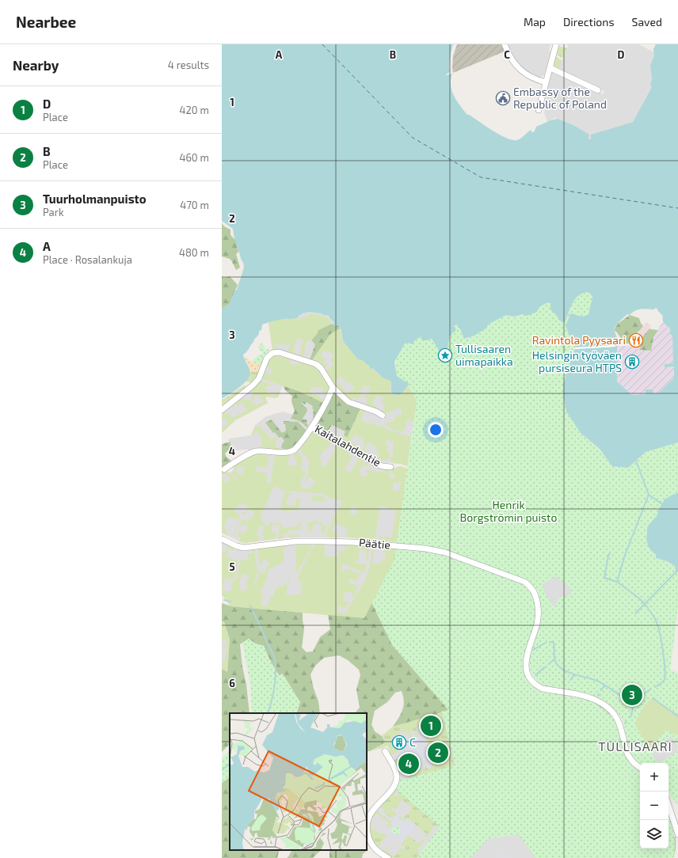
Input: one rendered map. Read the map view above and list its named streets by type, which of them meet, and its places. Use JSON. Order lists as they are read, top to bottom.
{
  "streets": {
    "street": ["Kaitalahdentie", "Päätie"]
  },
  "districts": ["TULLISAARI"],
  "parks": ["Henrik Borgströmin puisto"],
  "places": {
    "public building": ["Embassy of the Republic of Poland"],
    "restaurant": ["Ravintola Pyysaari"],
    "place": ["Tullisaaren uimapaikka"],
    "building": ["Helsingin työväen pursiseura HTPS", "C"]
  },
  "page": {
    "header": "Nearbee",
    "nav": ["Map", "Directions", "Saved"],
    "heading": ["Nearby", "4 results"],
    "list": [
      {
        "mark": "1",
        "name": "D",
        "note": "Place",
        "value": "420 m"
      },
      {
        "mark": "2",
        "name": "B",
        "note": "Place",
        "value": "460 m"
      },
      {
        "mark": "3",
        "name": "Tuurholmanpuisto",
        "note": "Park",
        "value": "470 m"
      },
      {
        "mark": "4",
        "name": "A",
        "note": "Place · Rosalankuja",
        "value": "480 m"
      }
    ],
    "pins": [
      "3",
      "1",
      "2",
      "4"
    ],
    "map_buttons": ["+", "−"]
  },
  "grid": {
    "columns": [
      "A",
      "B",
      "C",
      "D"
    ],
    "rows": [
      "1",
      "2",
      "3",
      "4",
      "5",
      "6"
    ]
  }
}
